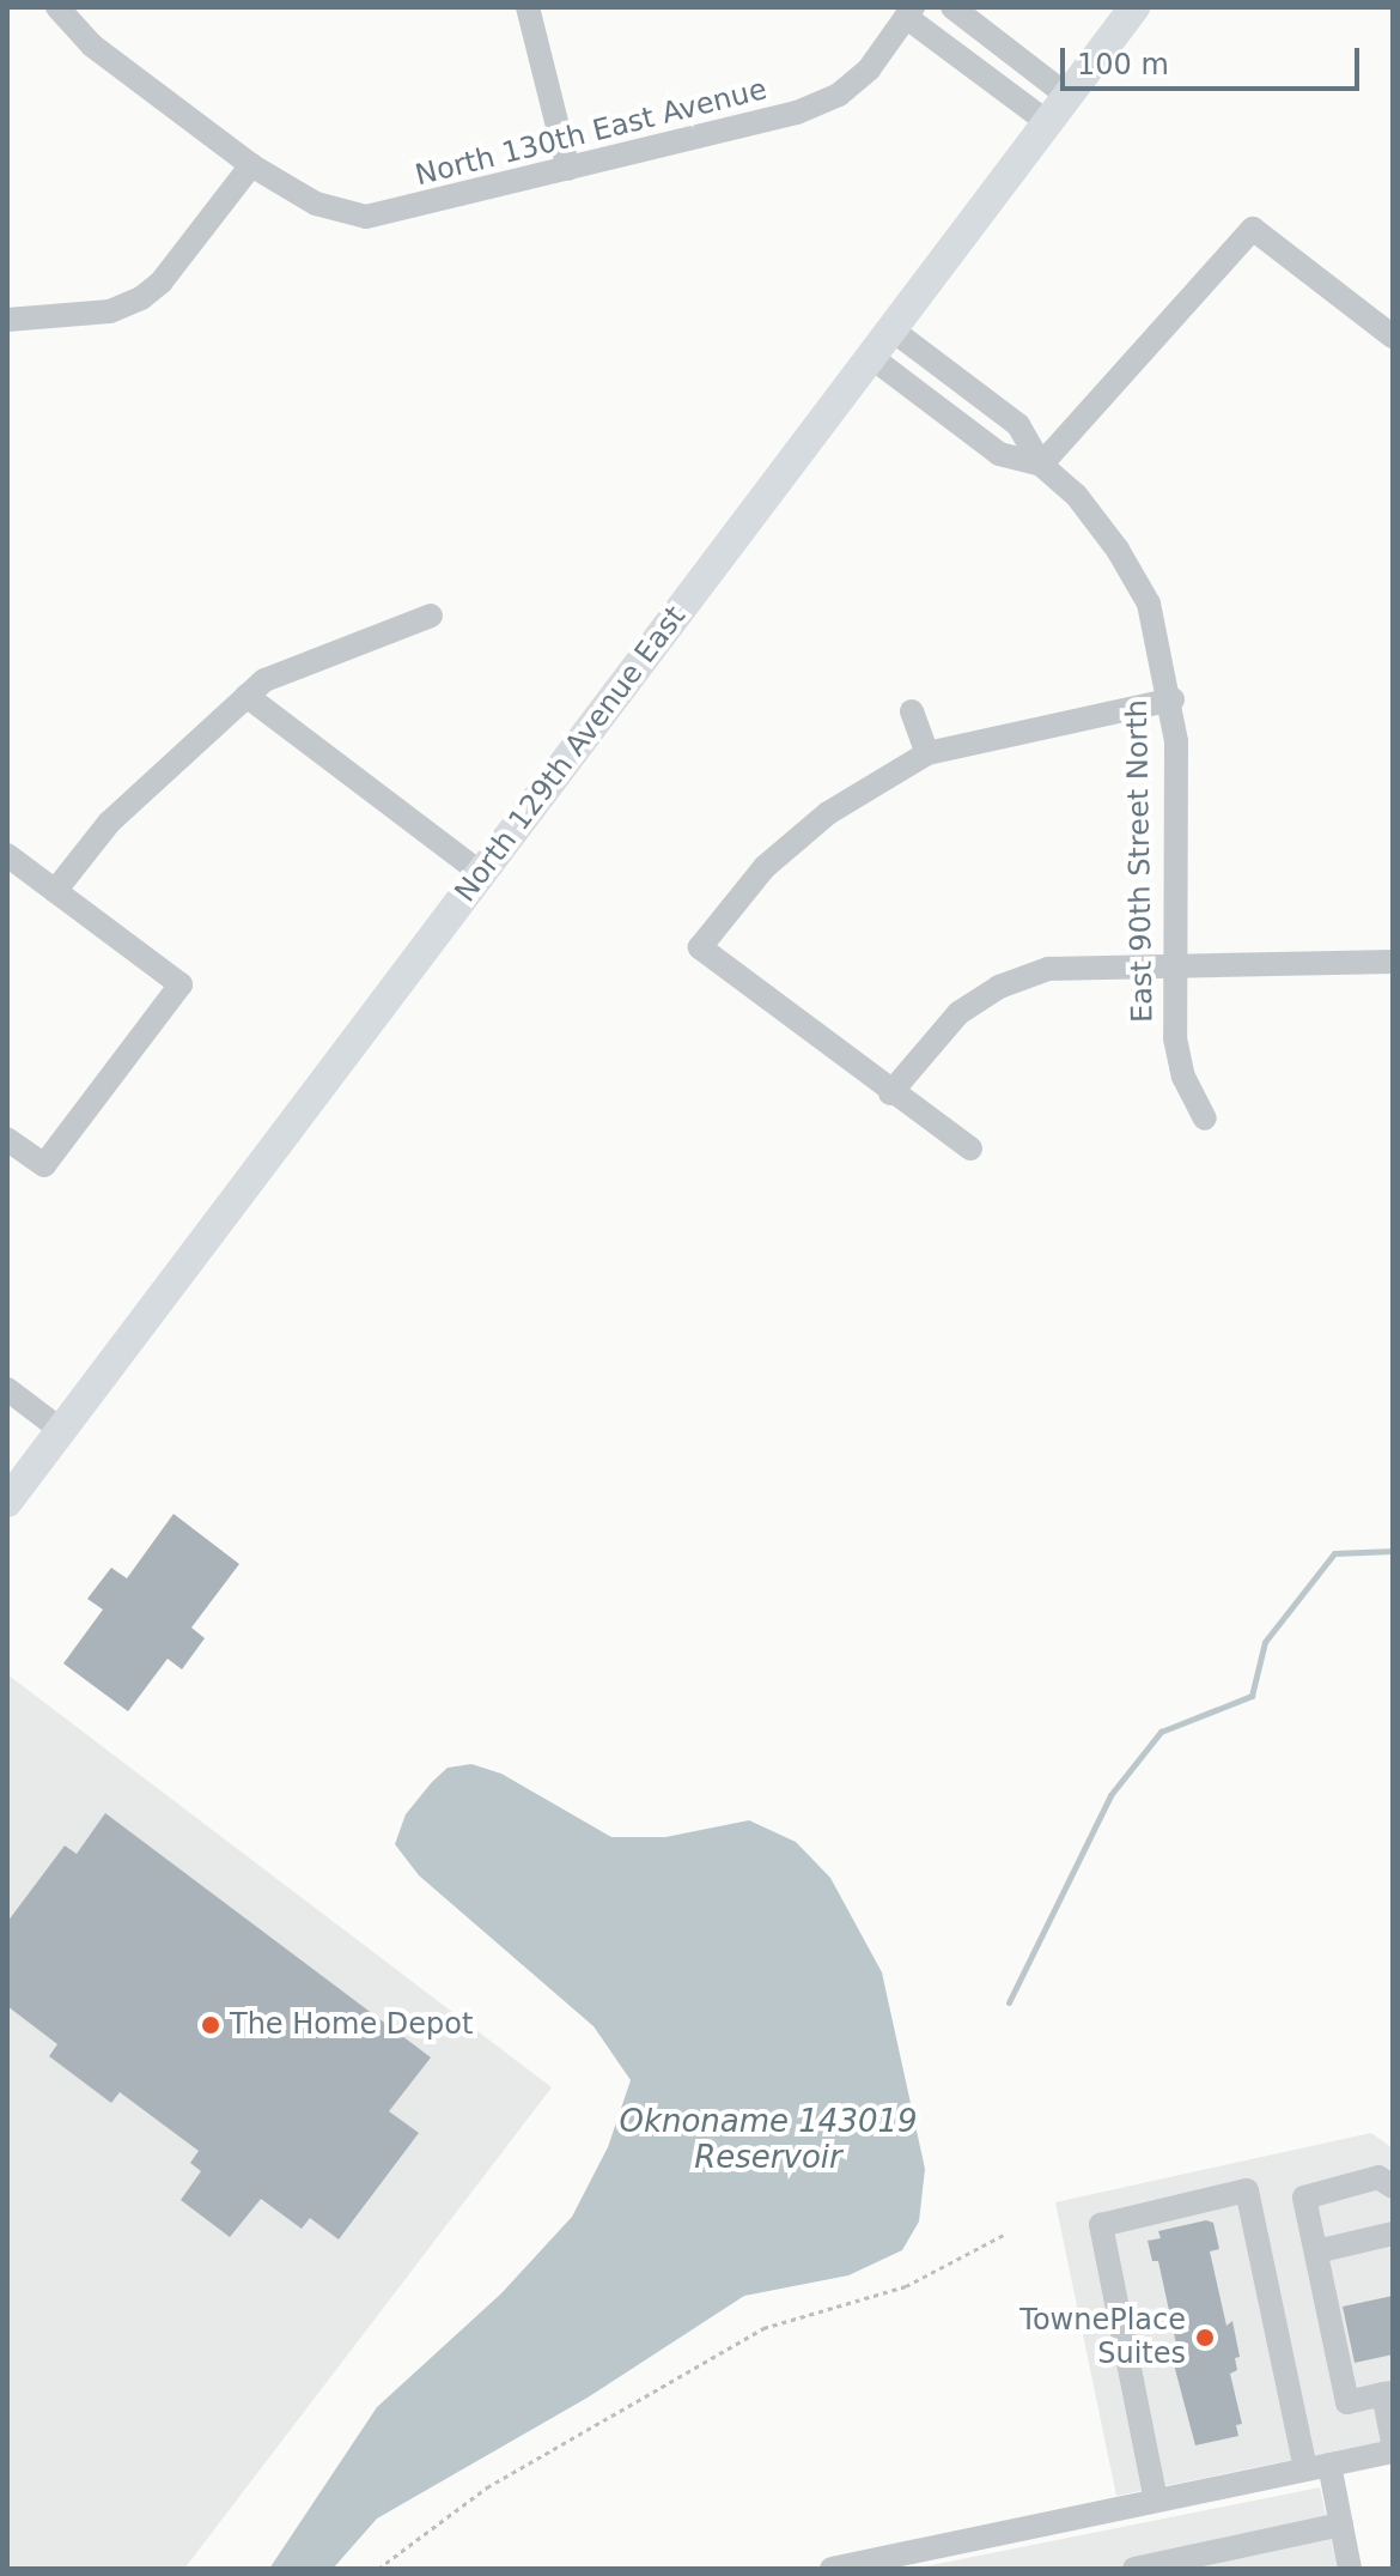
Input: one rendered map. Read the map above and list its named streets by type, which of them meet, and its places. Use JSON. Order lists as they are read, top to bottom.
{
  "streets": {
    "main road": ["North 129th Avenue East"],
    "street": ["North 130th East Avenue", "East 90th Street North"]
  },
  "crossings": [
    ["North 129th Avenue East", "East 90th Street North"]
  ],
  "water": ["Oknoname 143019 Reservoir"],
  "places": ["The Home Depot", "TownePlace Suites"],
  "scale_bar": "100 m"
}
